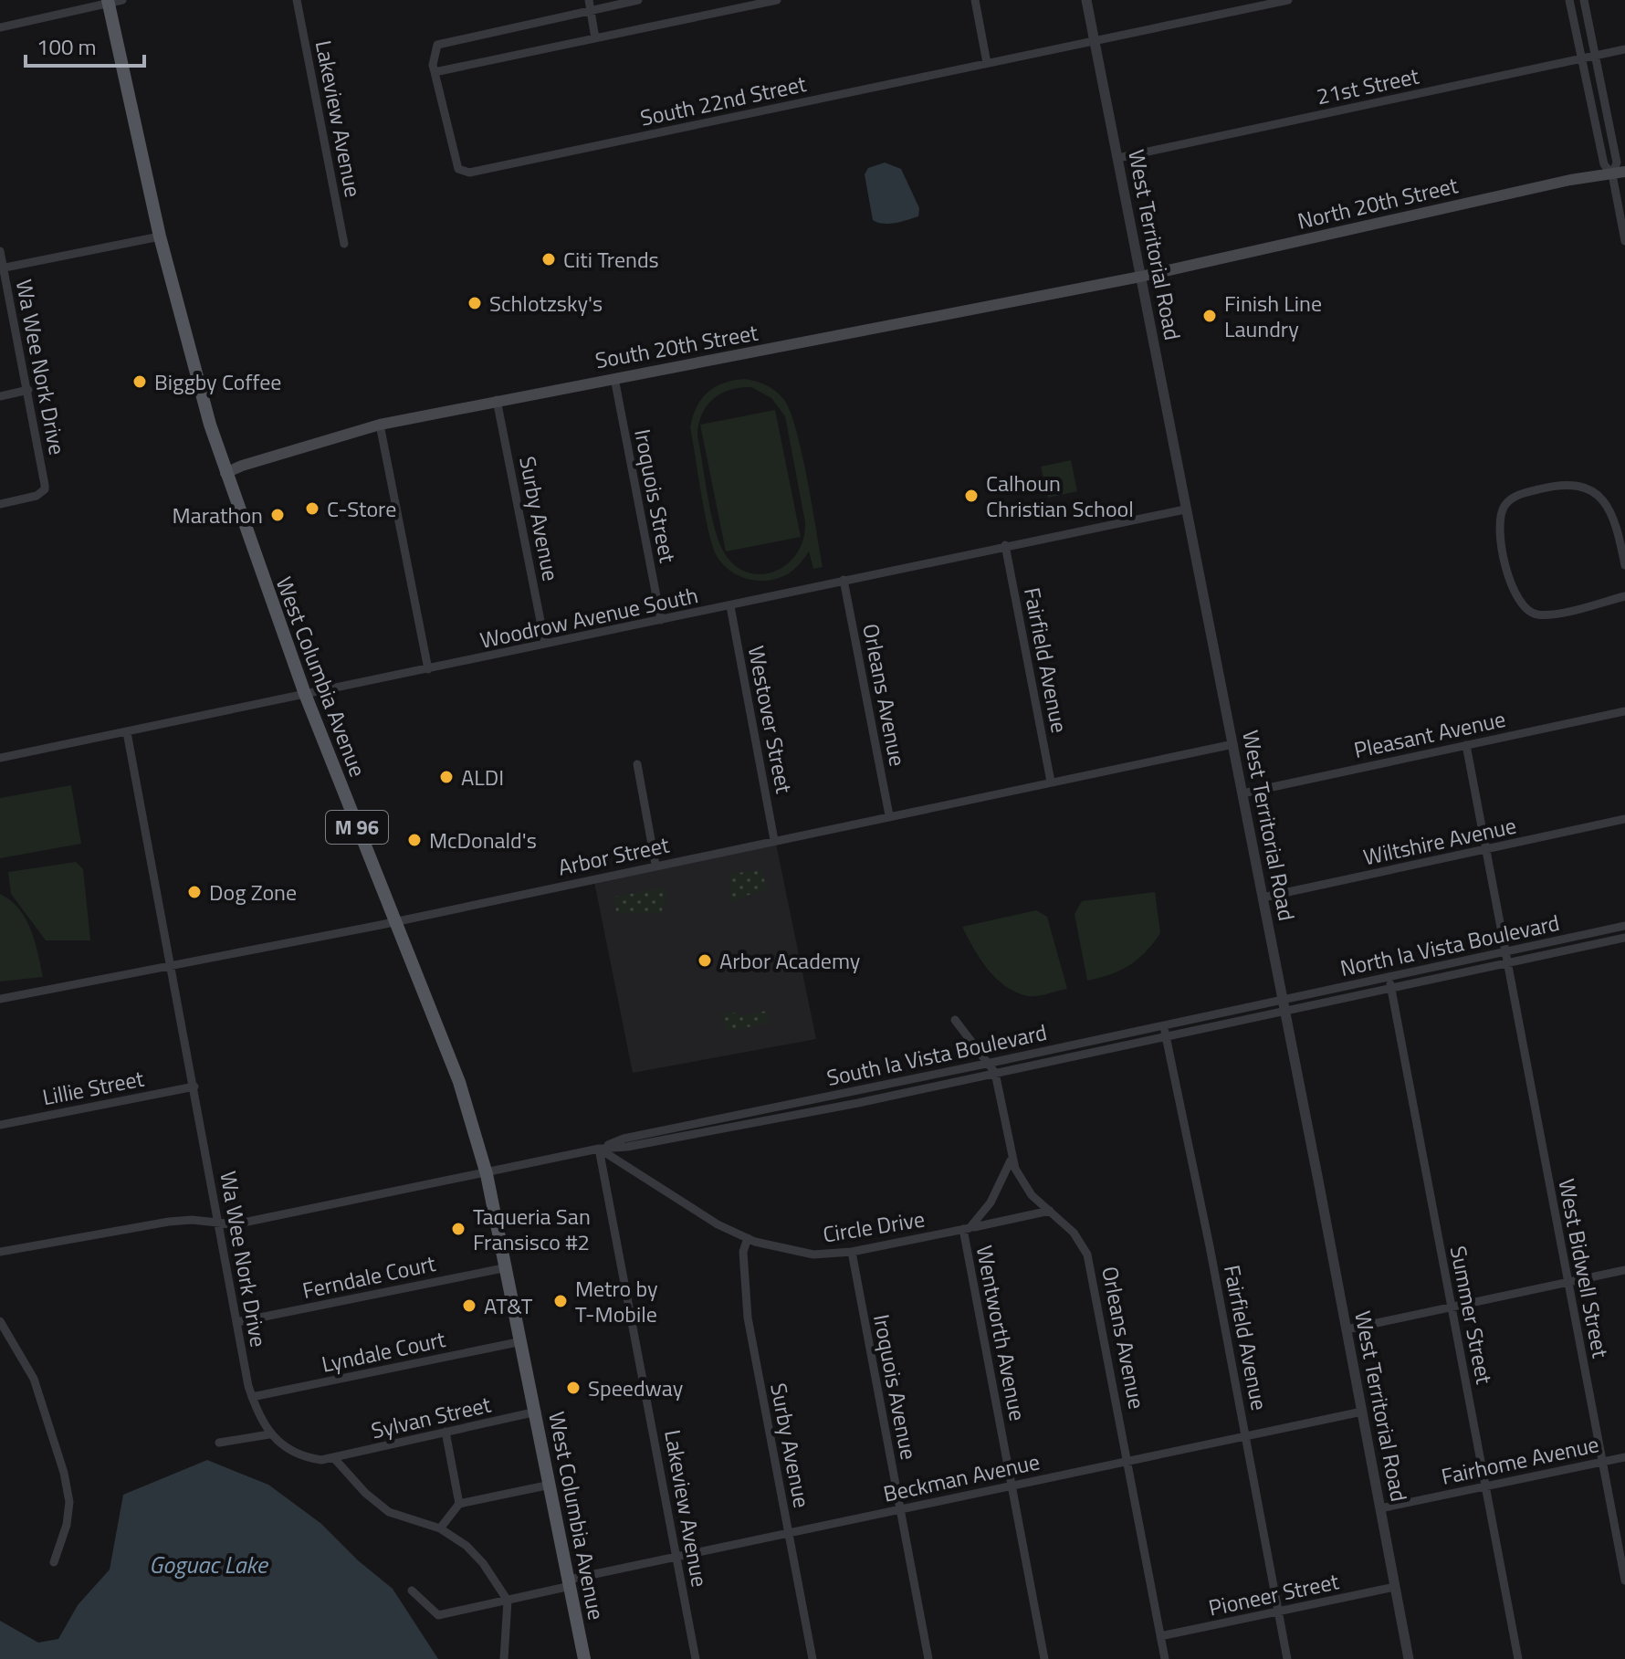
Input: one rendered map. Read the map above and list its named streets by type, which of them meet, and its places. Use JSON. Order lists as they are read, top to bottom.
{
  "streets": {
    "main road": [
      "North 20th Street",
      "South 20th Street",
      "West Columbia Avenue",
      "M 96"
    ],
    "street": [
      "21st Street",
      "South 22nd Street",
      "Lakeview Avenue",
      "West Territorial Road",
      "Wa Wee Nork Drive",
      "Iroquois Street",
      "Surby Avenue",
      "Woodrow Avenue South",
      "Fairfield Avenue",
      "Orleans Avenue",
      "Westover Street",
      "Pleasant Avenue",
      "Wiltshire Avenue",
      "Arbor Street",
      "North la Vista Boulevard",
      "South la Vista Boulevard",
      "Lillie Street",
      "Circle Drive",
      "West Bidwell Street",
      "Ferndale Court",
      "Summer Street",
      "Wentworth Avenue",
      "Lyndale Court",
      "Iroquois Avenue",
      "Sylvan Street",
      "Fairhome Avenue",
      "Beckman Avenue",
      "Pioneer Street"
    ]
  },
  "crossings": [
    ["21st Street", "West Territorial Road"],
    ["South 22nd Street", "West Territorial Road"],
    ["Lakeview Avenue", "South la Vista Boulevard"],
    ["Lakeview Avenue", "Circle Drive"],
    ["Lakeview Avenue", "Beckman Avenue"],
    ["North 20th Street", "West Territorial Road"],
    ["North 20th Street", "South 20th Street"],
    ["West Territorial Road", "South 20th Street"],
    ["West Territorial Road", "Woodrow Avenue South"],
    ["West Territorial Road", "Pleasant Avenue"],
    ["West Territorial Road", "Wiltshire Avenue"],
    ["West Territorial Road", "Arbor Street"],
    ["West Territorial Road", "North la Vista Boulevard"],
    ["West Territorial Road", "South la Vista Boulevard"],
    ["West Territorial Road", "Fairhome Avenue"],
    ["West Territorial Road", "Beckman Avenue"],
    ["West Territorial Road", "Pioneer Street"],
    ["South 20th Street", "Iroquois Street"],
    ["South 20th Street", "Surby Avenue"],
    ["South 20th Street", "West Columbia Avenue"],
    ["Wa Wee Nork Drive", "Woodrow Avenue South"],
    ["Wa Wee Nork Drive", "Arbor Street"],
    ["Wa Wee Nork Drive", "South la Vista Boulevard"],
    ["Wa Wee Nork Drive", "Lillie Street"],
    ["Wa Wee Nork Drive", "Ferndale Court"],
    ["Wa Wee Nork Drive", "Lyndale Court"],
    ["Iroquois Street", "Woodrow Avenue South"],
    ["Surby Avenue", "Woodrow Avenue South"],
    ["Surby Avenue", "Circle Drive"],
    ["Surby Avenue", "Beckman Avenue"],
    ["Woodrow Avenue South", "Fairfield Avenue"],
    ["Woodrow Avenue South", "West Columbia Avenue"],
    ["Woodrow Avenue South", "Orleans Avenue"],
    ["Woodrow Avenue South", "Westover Street"],
    ["Fairfield Avenue", "Arbor Street"],
    ["Fairfield Avenue", "South la Vista Boulevard"],
    ["Fairfield Avenue", "Beckman Avenue"],
    ["Fairfield Avenue", "Pioneer Street"],
    ["West Columbia Avenue", "Arbor Street"],
    ["West Columbia Avenue", "South la Vista Boulevard"],
    ["West Columbia Avenue", "Ferndale Court"],
    ["West Columbia Avenue", "Lyndale Court"],
    ["West Columbia Avenue", "Sylvan Street"],
    ["West Columbia Avenue", "Beckman Avenue"],
    ["Orleans Avenue", "Arbor Street"],
    ["Orleans Avenue", "South la Vista Boulevard"],
    ["Orleans Avenue", "Circle Drive"],
    ["Orleans Avenue", "Beckman Avenue"],
    ["Orleans Avenue", "Pioneer Street"],
    ["Westover Street", "Arbor Street"],
    ["North la Vista Boulevard", "South la Vista Boulevard"],
    ["North la Vista Boulevard", "West Bidwell Street"],
    ["North la Vista Boulevard", "Summer Street"],
    ["South la Vista Boulevard", "Circle Drive"],
    ["Circle Drive", "Wentworth Avenue"],
    ["Circle Drive", "Iroquois Avenue"],
    ["West Bidwell Street", "Fairhome Avenue"],
    ["Summer Street", "Fairhome Avenue"],
    ["Wentworth Avenue", "Beckman Avenue"],
    ["Iroquois Avenue", "Beckman Avenue"]
  ],
  "water": ["Goguac Lake"],
  "places": [
    "Citi Trends",
    "Schlotzsky's",
    "Finish Line Laundry",
    "Biggby Coffee",
    "Calhoun Christian School",
    "C-Store",
    "Marathon",
    "ALDI",
    "McDonald's",
    "Dog Zone",
    "Arbor Academy",
    "Taqueria San Fransisco #2",
    "Metro by T-Mobile",
    "AT&T",
    "Speedway"
  ],
  "scale_bar": "100 m"
}
